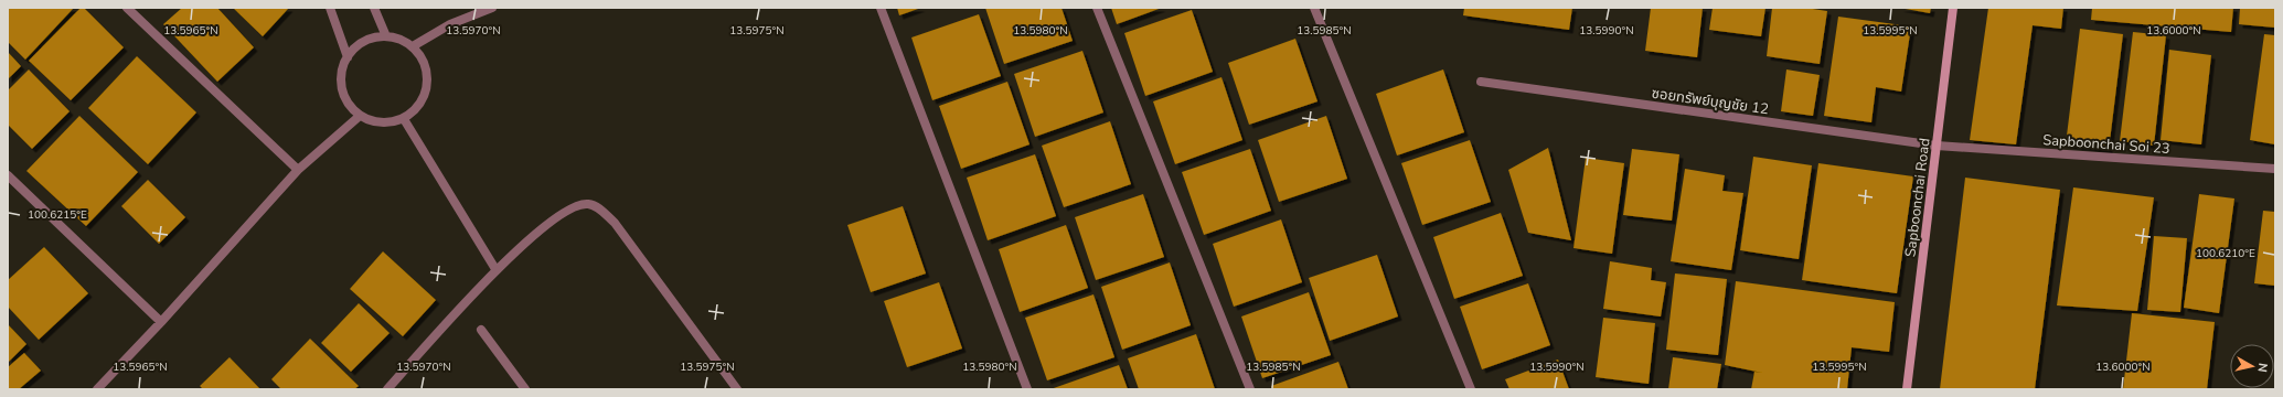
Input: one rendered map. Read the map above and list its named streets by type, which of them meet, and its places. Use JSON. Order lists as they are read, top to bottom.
{
  "streets": {
    "street": ["ซอยทรัพย์บุญชัย 12", "Sapboonchai Soi 23", "Sapboonchai Road"]
  },
  "crossings": [
    ["ซอยทรัพย์บุญชัย 12", "Sapboonchai Soi 23"],
    ["ซอยทรัพย์บุญชัย 12", "Sapboonchai Road"],
    ["Sapboonchai Soi 23", "Sapboonchai Road"]
  ],
  "north": "right",
  "coordinates": [
    "13.5965°N",
    "13.5970°N",
    "13.5975°N",
    "13.5980°N",
    "13.5985°N",
    "13.5990°N",
    "13.5995°N",
    "13.6000°N",
    "100.6215°E",
    "100.6210°E"
  ]
}
